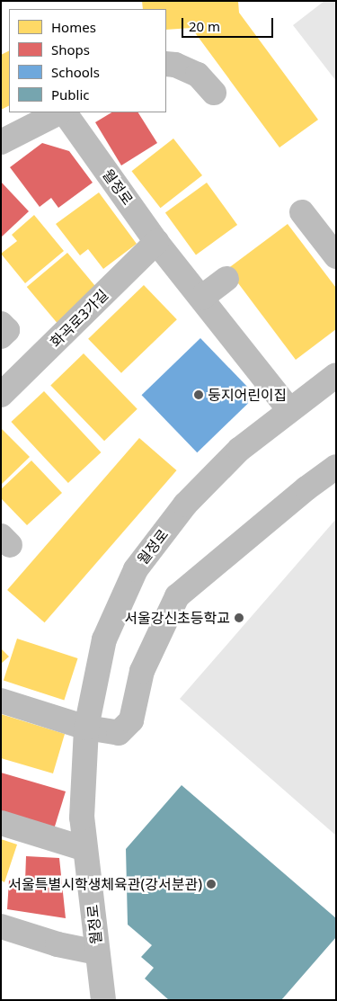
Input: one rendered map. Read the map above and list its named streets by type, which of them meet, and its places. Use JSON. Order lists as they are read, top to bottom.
{
  "streets": {
    "street": ["월정로", "화곡로3가길"]
  },
  "crossings": [
    ["월정로", "화곡로3가길"]
  ],
  "places": ["둥지어린이집", "서울강신초등학교", "서울특별시학생체육관(강서분관)"],
  "legend": [
    "Homes",
    "Shops",
    "Schools",
    "Public"
  ],
  "scale_bar": "20 m"
}
